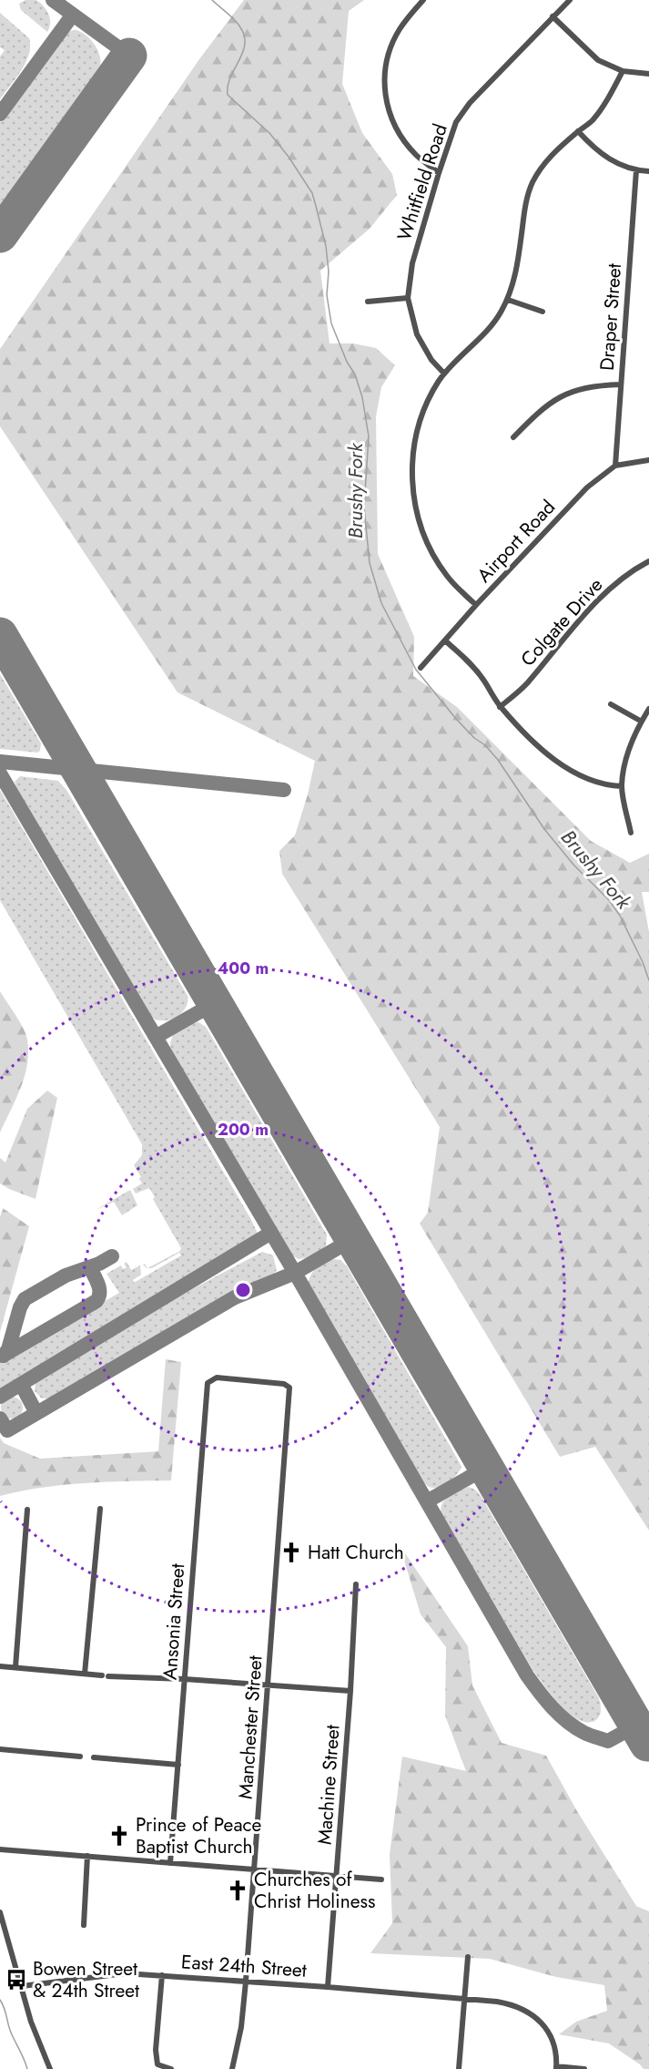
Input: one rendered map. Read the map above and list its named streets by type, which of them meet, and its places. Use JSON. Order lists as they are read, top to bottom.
{
  "streets": {
    "street": [
      "Whitfield Road",
      "Draper Street",
      "Airport Road",
      "Colgate Drive",
      "Ansonia Street",
      "Manchester Street",
      "Machine Street",
      "East 24th Street"
    ]
  },
  "crossings": [
    ["Draper Street", "Airport Road"],
    ["Ansonia Street", "Manchester Street"],
    ["Manchester Street", "East 24th Street"],
    ["Machine Street", "East 24th Street"]
  ],
  "water": ["Brushy Fork"],
  "places": {
    "church": ["Hatt Church", "Prince of Peace Baptist Church", "Churches of Christ Holiness"],
    "bus stop": ["Bowen Street & 24th Street"]
  },
  "rings": ["400 m", "200 m"]
}
